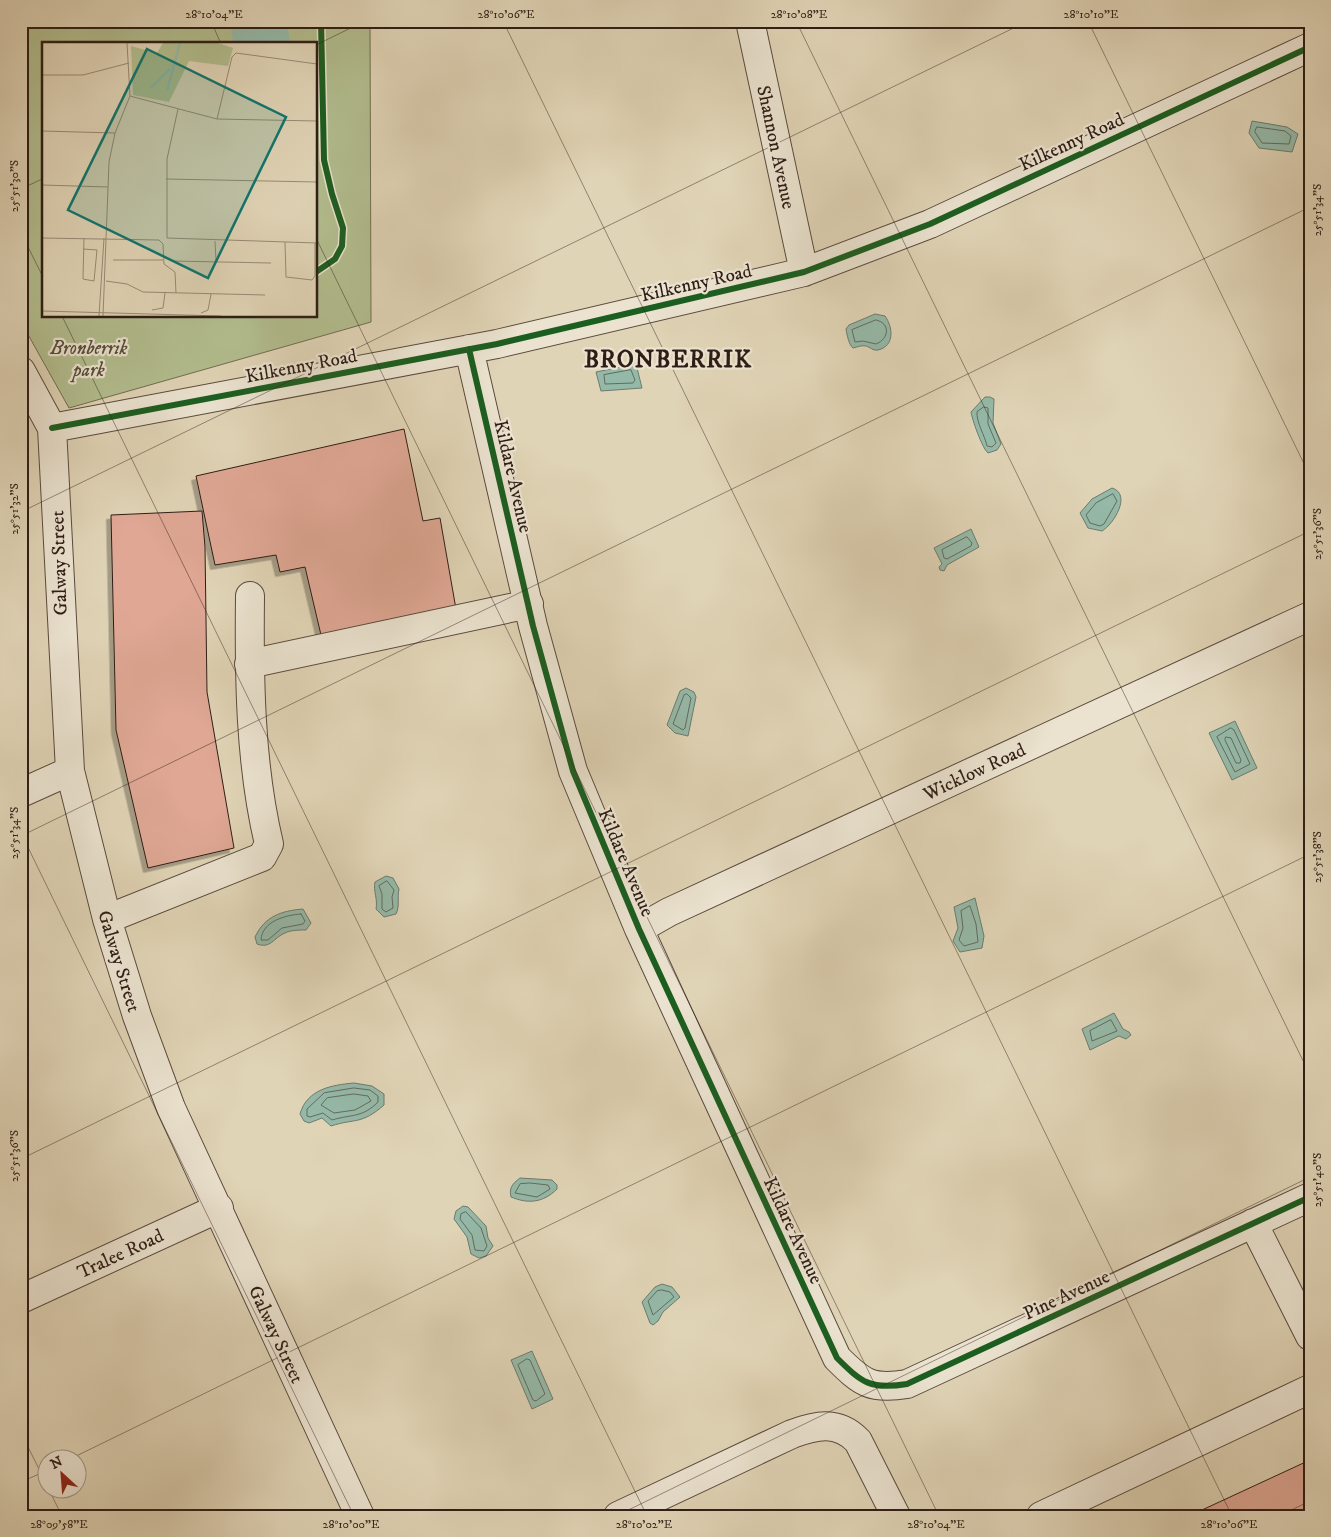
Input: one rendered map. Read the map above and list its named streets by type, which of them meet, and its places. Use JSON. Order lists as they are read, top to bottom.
{
  "streets": {
    "street": [
      "Kilkenny Road",
      "Shannon Avenue",
      "Kildare Avenue",
      "Galway Street",
      "Wicklow Road",
      "Tralee Road",
      "Pine Avenue"
    ]
  },
  "crossings": [
    ["Kilkenny Road", "Shannon Avenue"],
    ["Kilkenny Road", "Kildare Avenue"],
    ["Kilkenny Road", "Galway Street"],
    ["Kildare Avenue", "Wicklow Road"],
    ["Kildare Avenue", "Pine Avenue"],
    ["Galway Street", "Tralee Road"]
  ],
  "districts": ["BRONBERRIK"],
  "parks": ["Bronberrik park"],
  "north": "top left",
  "coordinates": [
    "28°10'04\"E",
    "28°10'06\"E",
    "28°10'08\"E",
    "28°10'10\"E",
    "25°51'30\"S",
    "25°51'34\"S",
    "25°51'32\"S",
    "25°51'36\"S",
    "25°51'38\"S",
    "25°51'40\"S",
    "28°09'58\"E",
    "28°10'00\"E",
    "28°10'02\"E"
  ]
}
